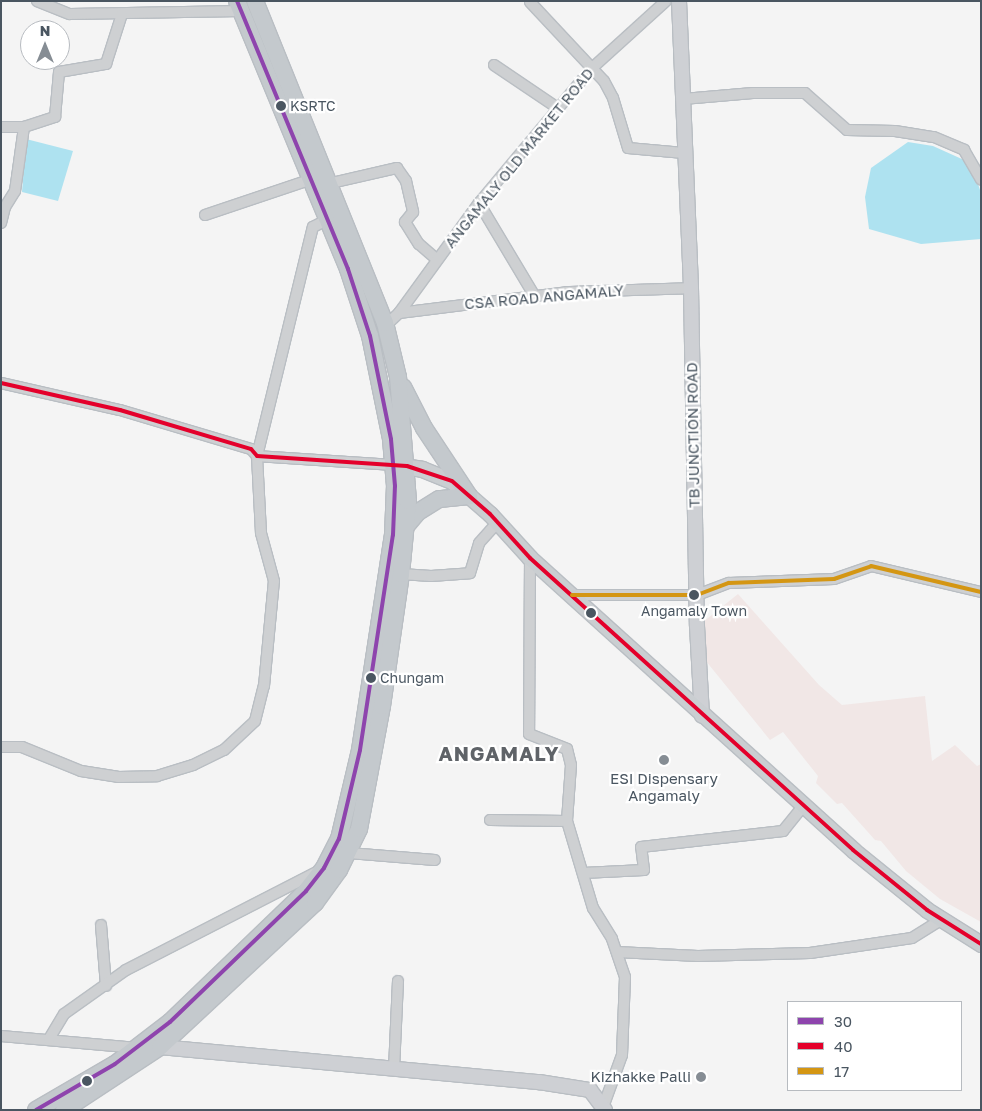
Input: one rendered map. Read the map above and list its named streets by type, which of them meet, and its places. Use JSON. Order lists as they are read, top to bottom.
{
  "streets": {
    "main road": ["TB JUNCTION ROAD"],
    "street": ["ANGAMALY OLD MARKET ROAD", "CSA ROAD ANGAMALY"]
  },
  "crossings": [
    ["ANGAMALY OLD MARKET ROAD", "CSA ROAD ANGAMALY"],
    ["CSA ROAD ANGAMALY", "TB JUNCTION ROAD"]
  ],
  "districts": ["ANGAMALY"],
  "places": [
    "KSRTC",
    "Angamaly Town",
    "Chungam",
    "ESI Dispensary Angamaly",
    "Kizhakke Palli"
  ],
  "lines": ["transit line 30", "transit line 40", "transit line 17"],
  "legend": ["30", "40", "17"],
  "north": "top"
}
